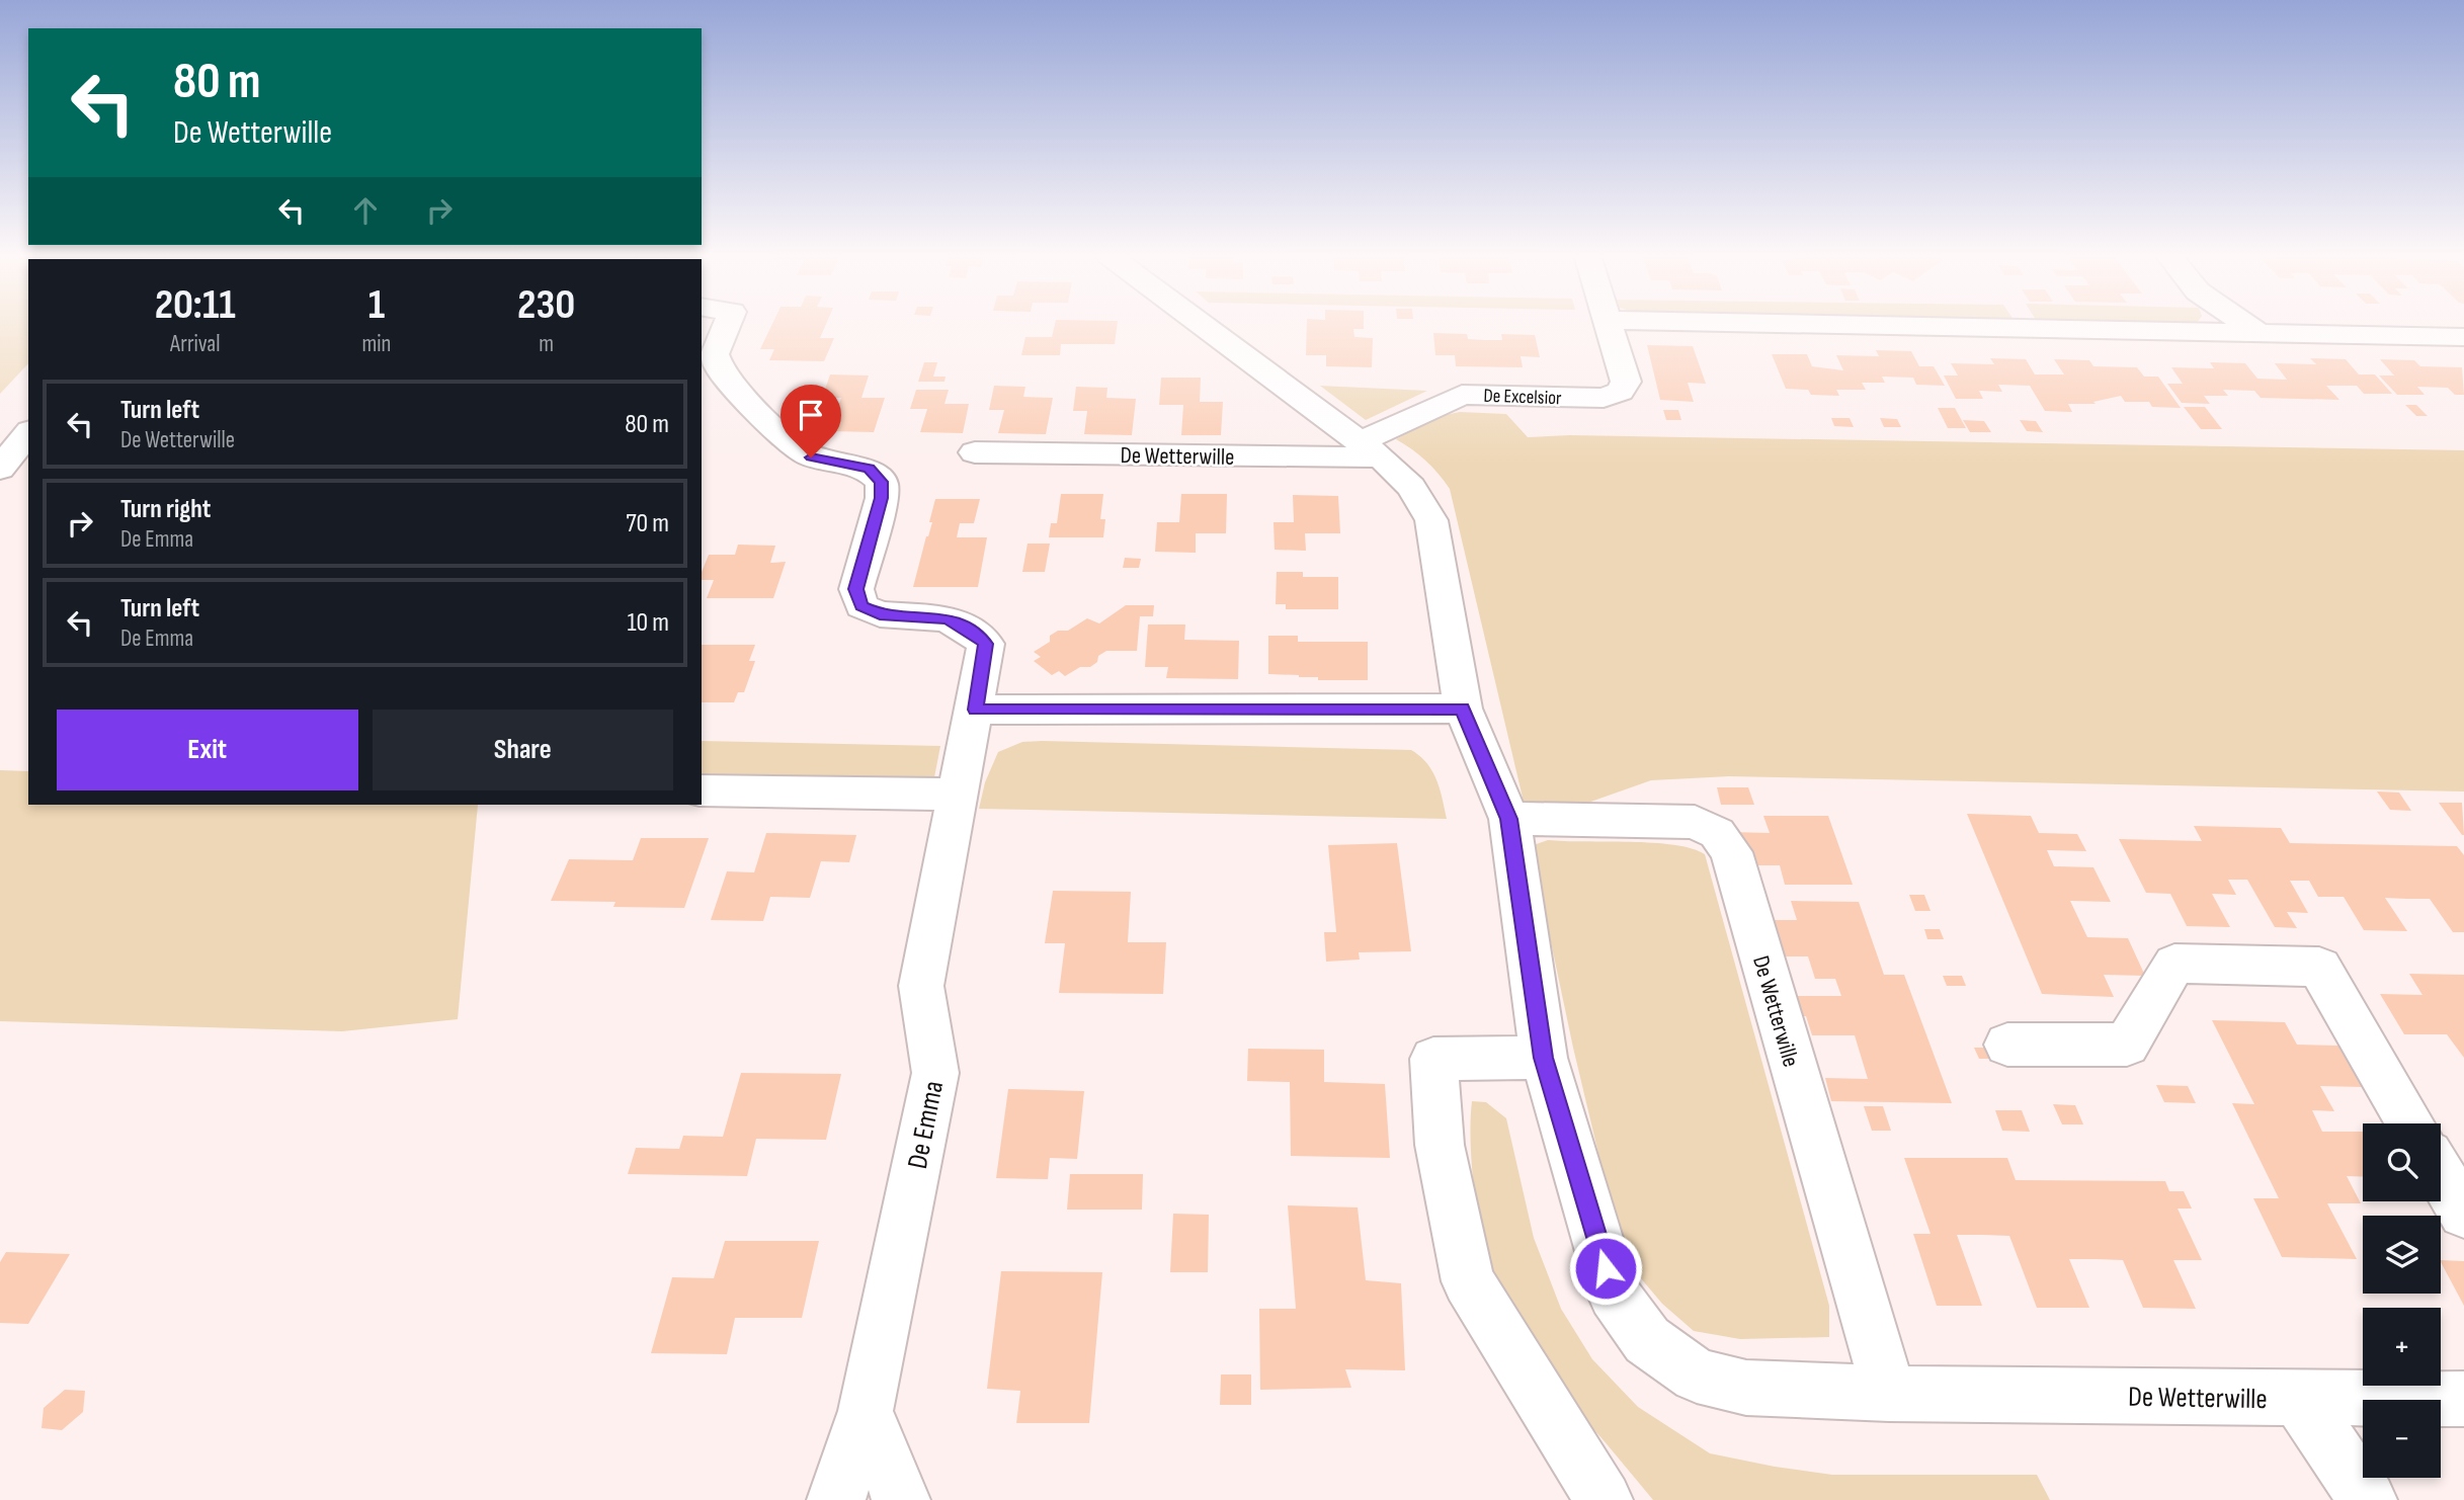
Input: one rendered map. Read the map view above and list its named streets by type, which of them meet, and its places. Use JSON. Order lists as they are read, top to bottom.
{
  "streets": {
    "street": ["De Excelsior", "De Wetterwille", "De Emma"]
  },
  "crossings": [
    ["De Excelsior", "De Wetterwille"]
  ],
  "page": {
    "turn": ["80 m", "De Wetterwille"],
    "eta": [
      "20:11",
      "Arrival",
      "1",
      "min",
      "230",
      "m"
    ],
    "list": [
      {
        "name": "Turn left",
        "note": "De Wetterwille",
        "value": "80 m"
      },
      {
        "name": "Turn right",
        "note": "De Emma",
        "value": "70 m"
      },
      {
        "name": "Turn left",
        "note": "De Emma",
        "value": "10 m"
      }
    ],
    "buttons": ["Exit", "Share"],
    "map_buttons": ["+", "−"]
  }
}
